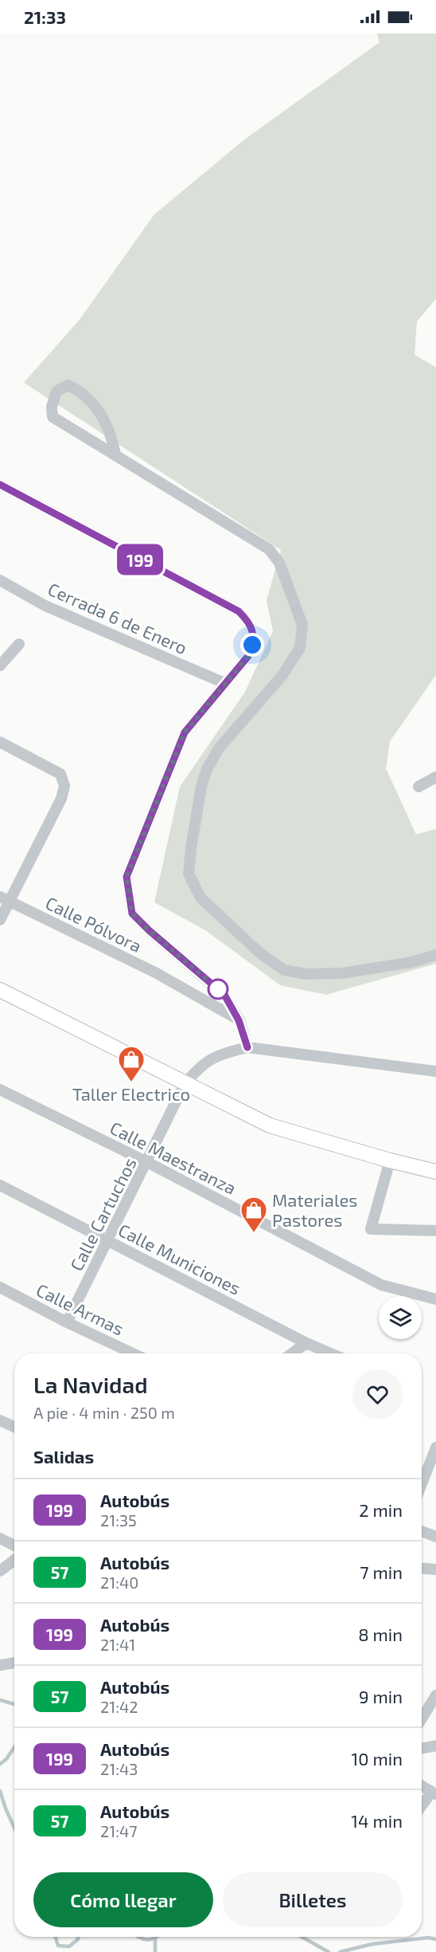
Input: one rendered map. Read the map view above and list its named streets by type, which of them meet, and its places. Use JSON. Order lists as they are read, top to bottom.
{
  "streets": {
    "street": [
      "Cerrada 6 de Enero",
      "Calle Pólvora",
      "Calle Maestranza",
      "Calle Cartuchos",
      "Calle Municiones",
      "Calle Armas"
    ]
  },
  "crossings": [
    ["Calle Maestranza", "Calle Cartuchos"],
    ["Calle Cartuchos", "Calle Municiones"],
    ["Calle Cartuchos", "Calle Armas"]
  ],
  "places": {
    "shop": ["Taller Electrico", "Materiales Pastores"]
  },
  "lines": ["bus line 199"],
  "page": {
    "status": "21:33",
    "on_map": "199",
    "heading": [
      ["La Navidad", "A pie · 4 min · 250 m"],
      "Salidas"
    ],
    "list": [
      {
        "mark": "199",
        "name": "Autobús",
        "note": "21:35",
        "value": "2 min"
      },
      {
        "mark": "57",
        "name": "Autobús",
        "note": "21:40",
        "value": "7 min"
      },
      {
        "mark": "199",
        "name": "Autobús",
        "note": "21:41",
        "value": "8 min"
      },
      {
        "mark": "57",
        "name": "Autobús",
        "note": "21:42",
        "value": "9 min"
      },
      {
        "mark": "199",
        "name": "Autobús",
        "note": "21:43",
        "value": "10 min"
      },
      {
        "mark": "57",
        "name": "Autobús",
        "note": "21:47",
        "value": "14 min"
      }
    ],
    "buttons": ["Cómo llegar", "Billetes"]
  }
}
